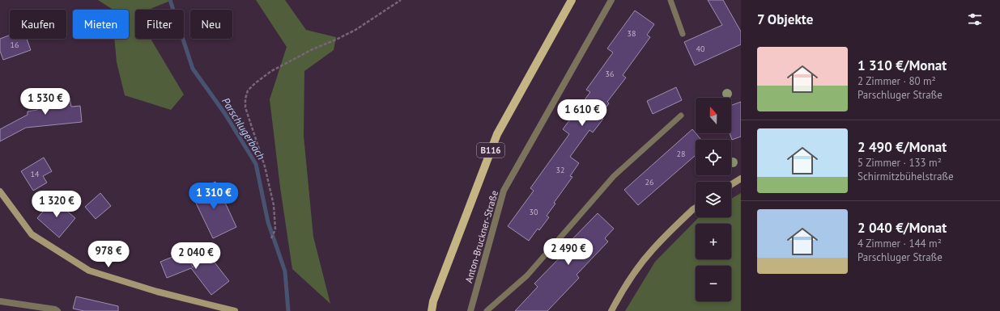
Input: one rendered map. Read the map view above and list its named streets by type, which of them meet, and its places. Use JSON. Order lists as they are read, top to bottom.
{
  "streets": {
    "main road": ["B116"],
    "street": ["Anton-Bruckner-Straße"]
  },
  "water": ["Parschlugerbach"],
  "house_numbers": [
    "38",
    "16",
    "40",
    "36",
    "28",
    "32",
    "14",
    "26",
    "30"
  ],
  "north": "top",
  "page": {
    "heading": "7 Objekte",
    "chip": [
      "Kaufen",
      "Mieten",
      "Filter",
      "Neu"
    ],
    "list": [
      {
        "name": "1 310 €/Monat",
        "note": "2 Zimmer · 80 m² · Parschluger Straße"
      },
      {
        "name": "2 490 €/Monat",
        "note": "5 Zimmer · 133 m² · Schirmitzbühelstraße"
      },
      {
        "name": "2 040 €/Monat",
        "note": "4 Zimmer · 144 m² · Parschluger Straße"
      }
    ],
    "price": [
      "1 530 €",
      "1 610 €",
      "1 310 €",
      "1 320 €",
      "2 490 €",
      "978 €",
      "2 040 €"
    ],
    "map_buttons": ["+", "−"]
  }
}
